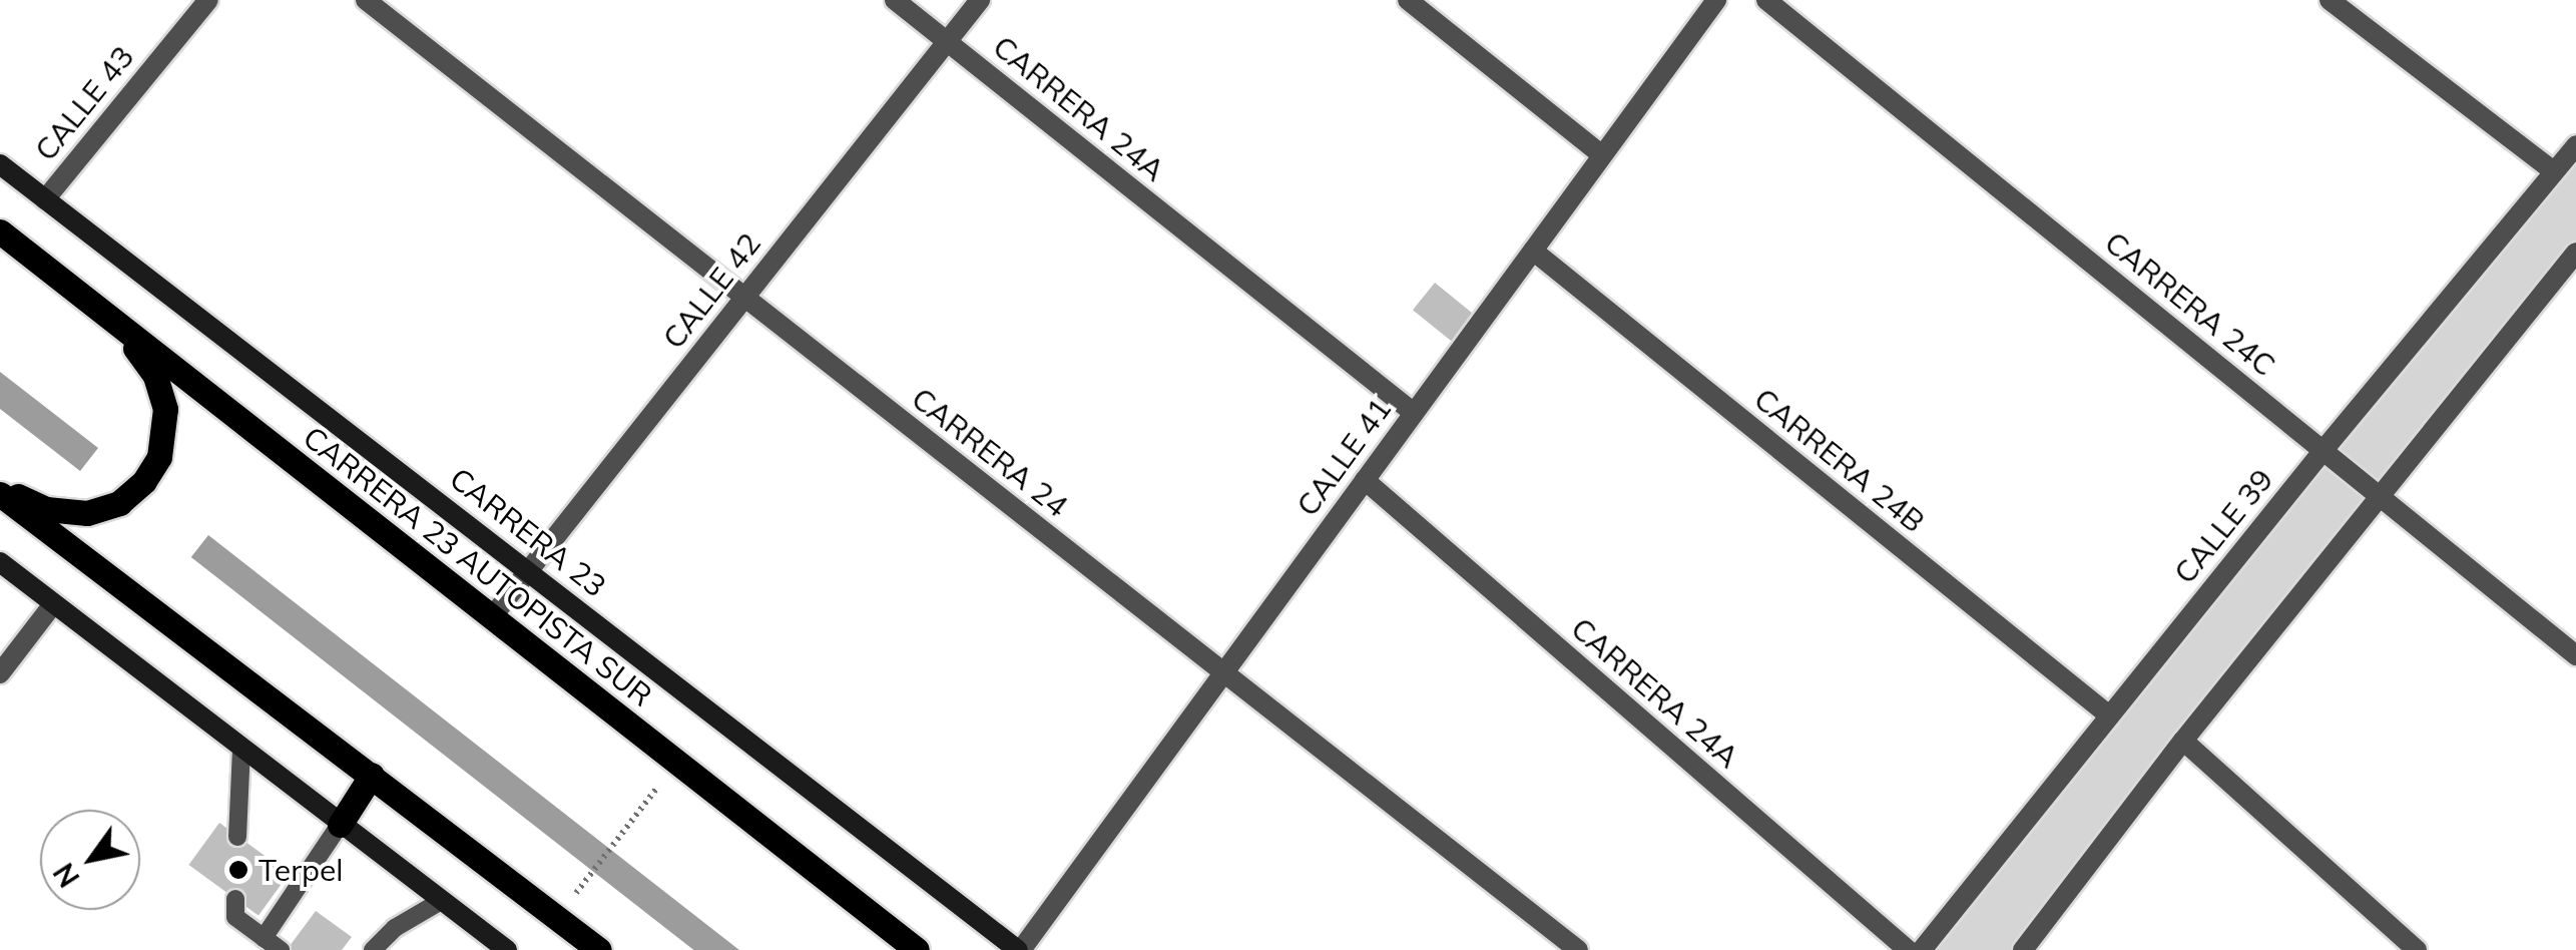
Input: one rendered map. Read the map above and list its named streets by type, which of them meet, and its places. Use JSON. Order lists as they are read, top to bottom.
{
  "streets": {
    "main road": ["CARRERA 23 AUTOPISTA SUR"],
    "street": [
      "CALLE 43",
      "CARRERA 24A",
      "CALLE 42",
      "CARRERA 24C",
      "CARRERA 24",
      "CALLE 41",
      "CARRERA 24B",
      "CALLE 39",
      "CARRERA 23"
    ]
  },
  "crossings": [
    ["CALLE 43", "CARRERA 23"],
    ["CARRERA 24A", "CALLE 42"],
    ["CARRERA 24A", "CALLE 41"],
    ["CALLE 42", "CARRERA 24"],
    ["CALLE 42", "CARRERA 23"],
    ["CALLE 42", "CARRERA 23 AUTOPISTA SUR"],
    ["CARRERA 24C", "CALLE 39"],
    ["CARRERA 24", "CALLE 41"],
    ["CALLE 41", "CARRERA 24B"],
    ["CALLE 41", "CARRERA 23"],
    ["CARRERA 24B", "CALLE 39"]
  ],
  "places": ["Terpel"],
  "north": "bottom left"
}
